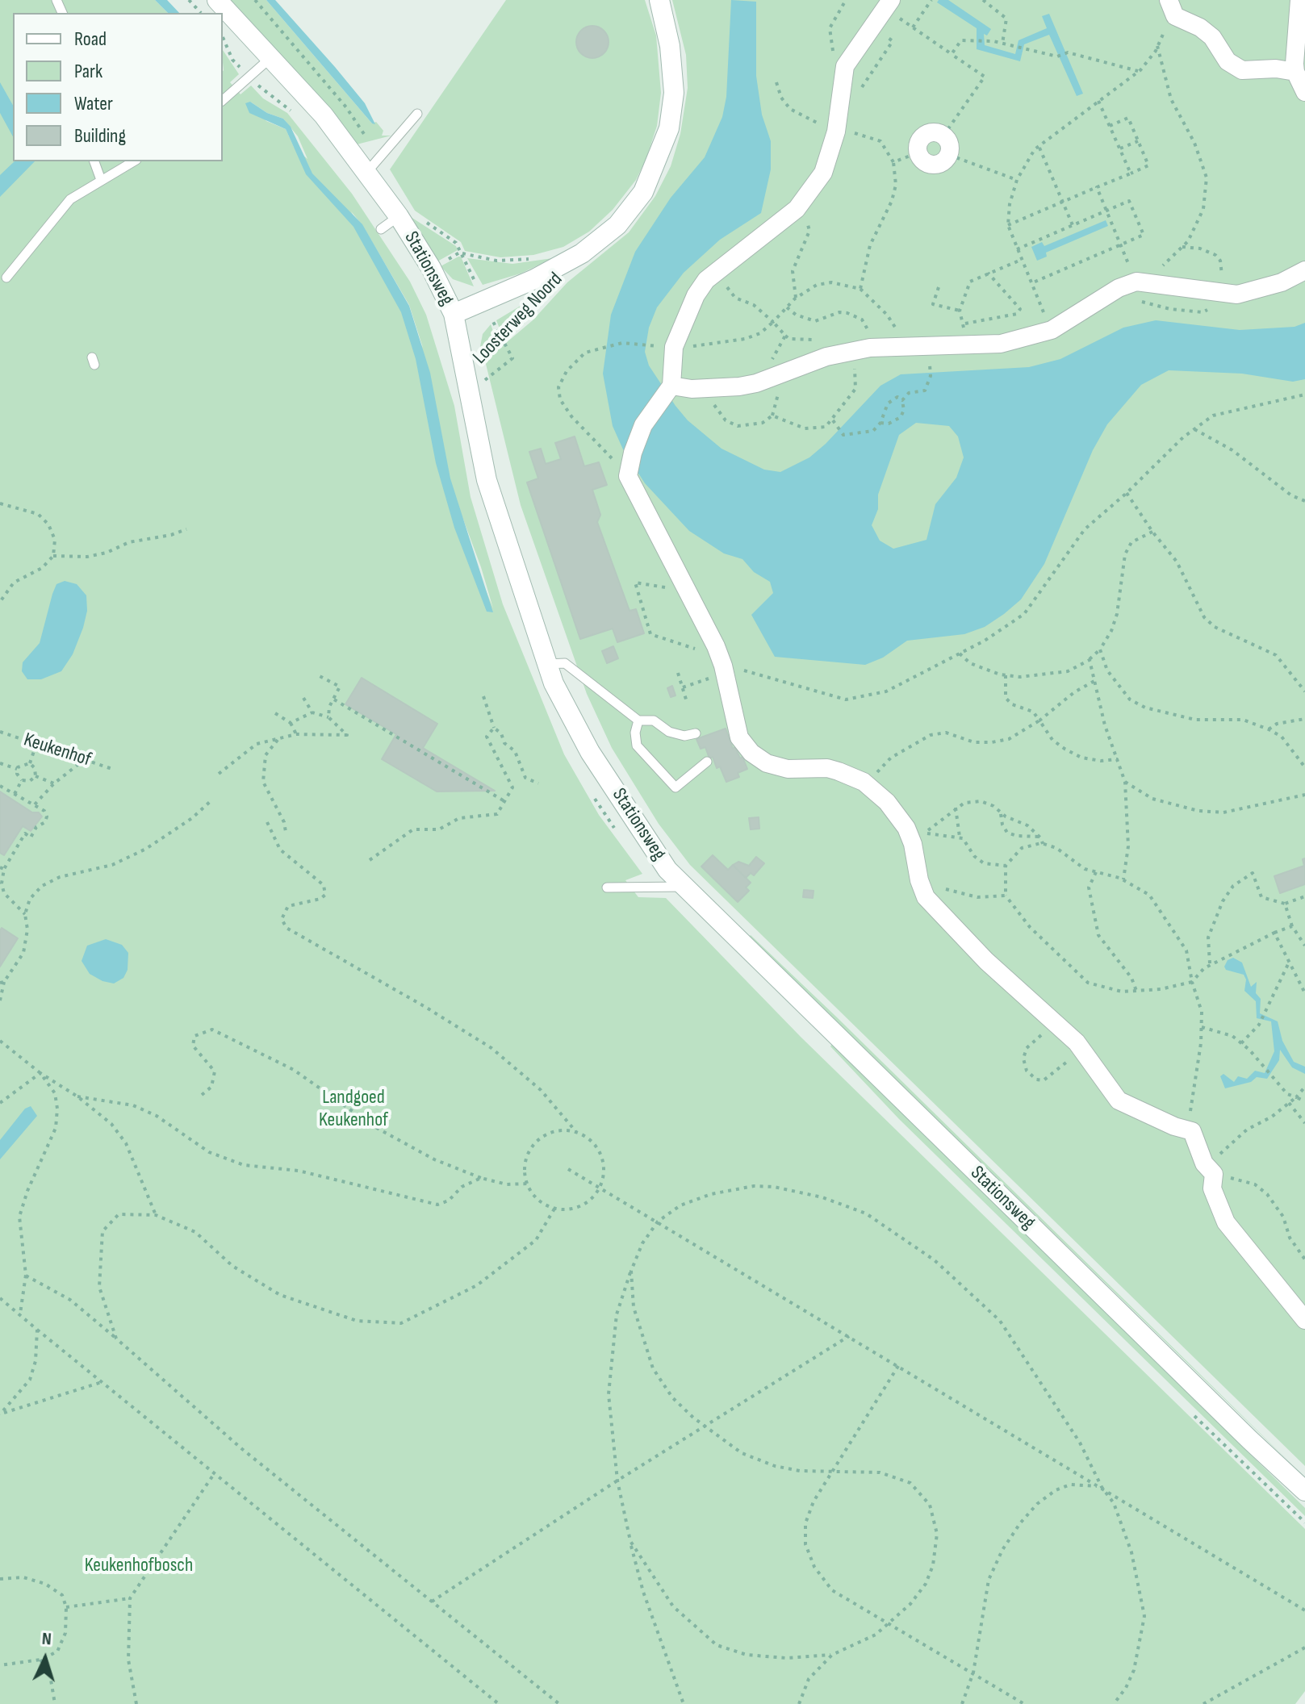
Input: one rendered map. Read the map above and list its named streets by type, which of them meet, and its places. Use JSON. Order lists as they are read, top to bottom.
{
  "streets": {
    "main road": ["Stationsweg", "Loosterweg Noord"],
    "path": ["Keukenhof"]
  },
  "crossings": [
    ["Stationsweg", "Loosterweg Noord"]
  ],
  "parks": ["Landgoed Keukenhof", "Keukenhofbosch"],
  "legend": [
    "Road",
    "Park",
    "Water",
    "Building"
  ],
  "north": "top"
}
